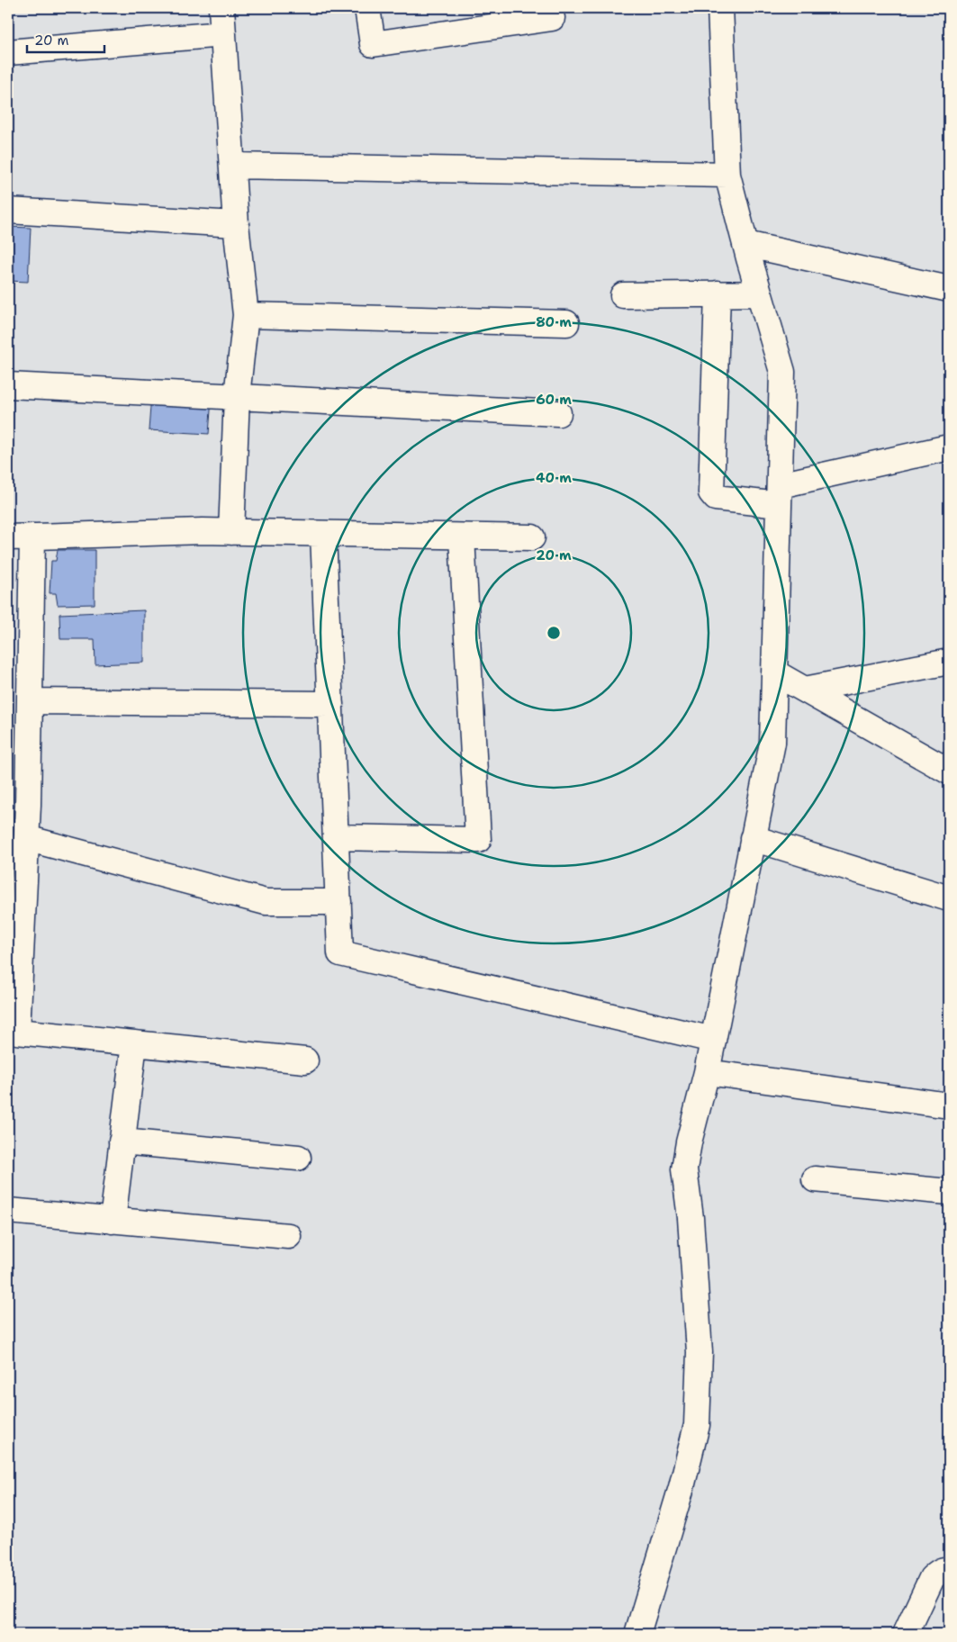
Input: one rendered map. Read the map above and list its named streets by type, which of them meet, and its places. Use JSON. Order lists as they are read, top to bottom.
{
  "scale_bar": "20 m",
  "rings": [
    "80 m",
    "60 m",
    "40 m",
    "20 m"
  ]
}
